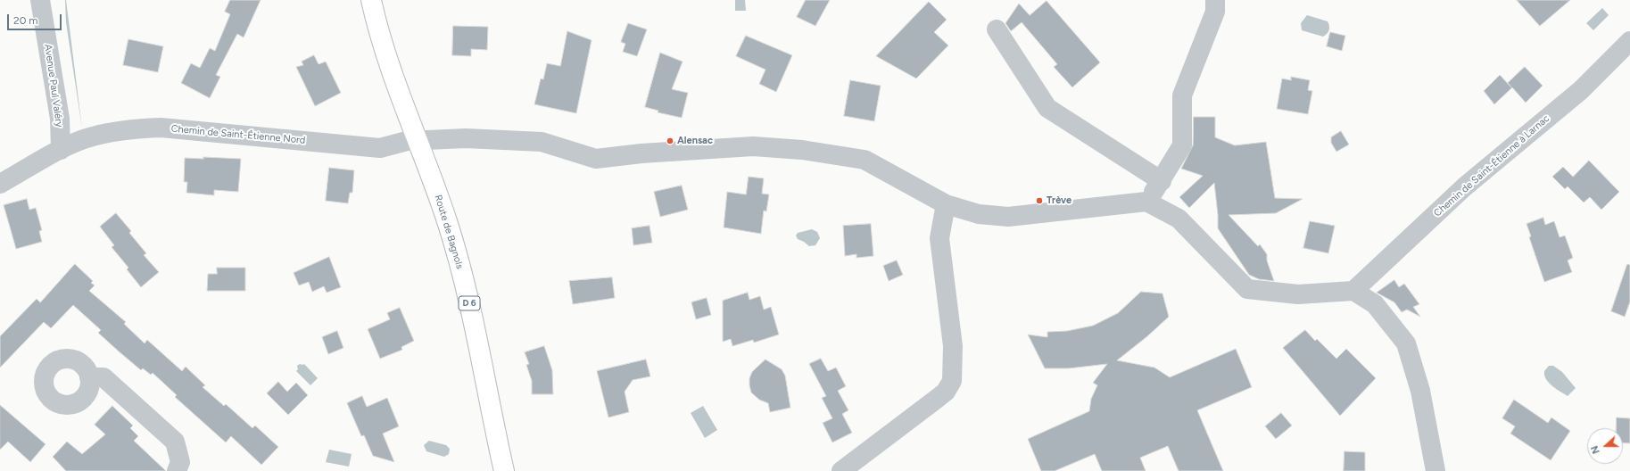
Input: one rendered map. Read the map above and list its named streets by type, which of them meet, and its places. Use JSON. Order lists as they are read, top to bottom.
{
  "streets": {
    "main road": ["Route de Bagnols", "D 6"],
    "street": ["Avenue Paul Valéry", "Chemin de Saint-Étienne Nord", "Chemin de Saint-Étienne à Larnac"]
  },
  "crossings": [
    ["Avenue Paul Valéry", "Chemin de Saint-Étienne Nord"],
    ["Chemin de Saint-Étienne Nord", "Route de Bagnols"]
  ],
  "places": ["Alensac", "Trève"],
  "scale_bar": "20 m",
  "north": "left"
}
